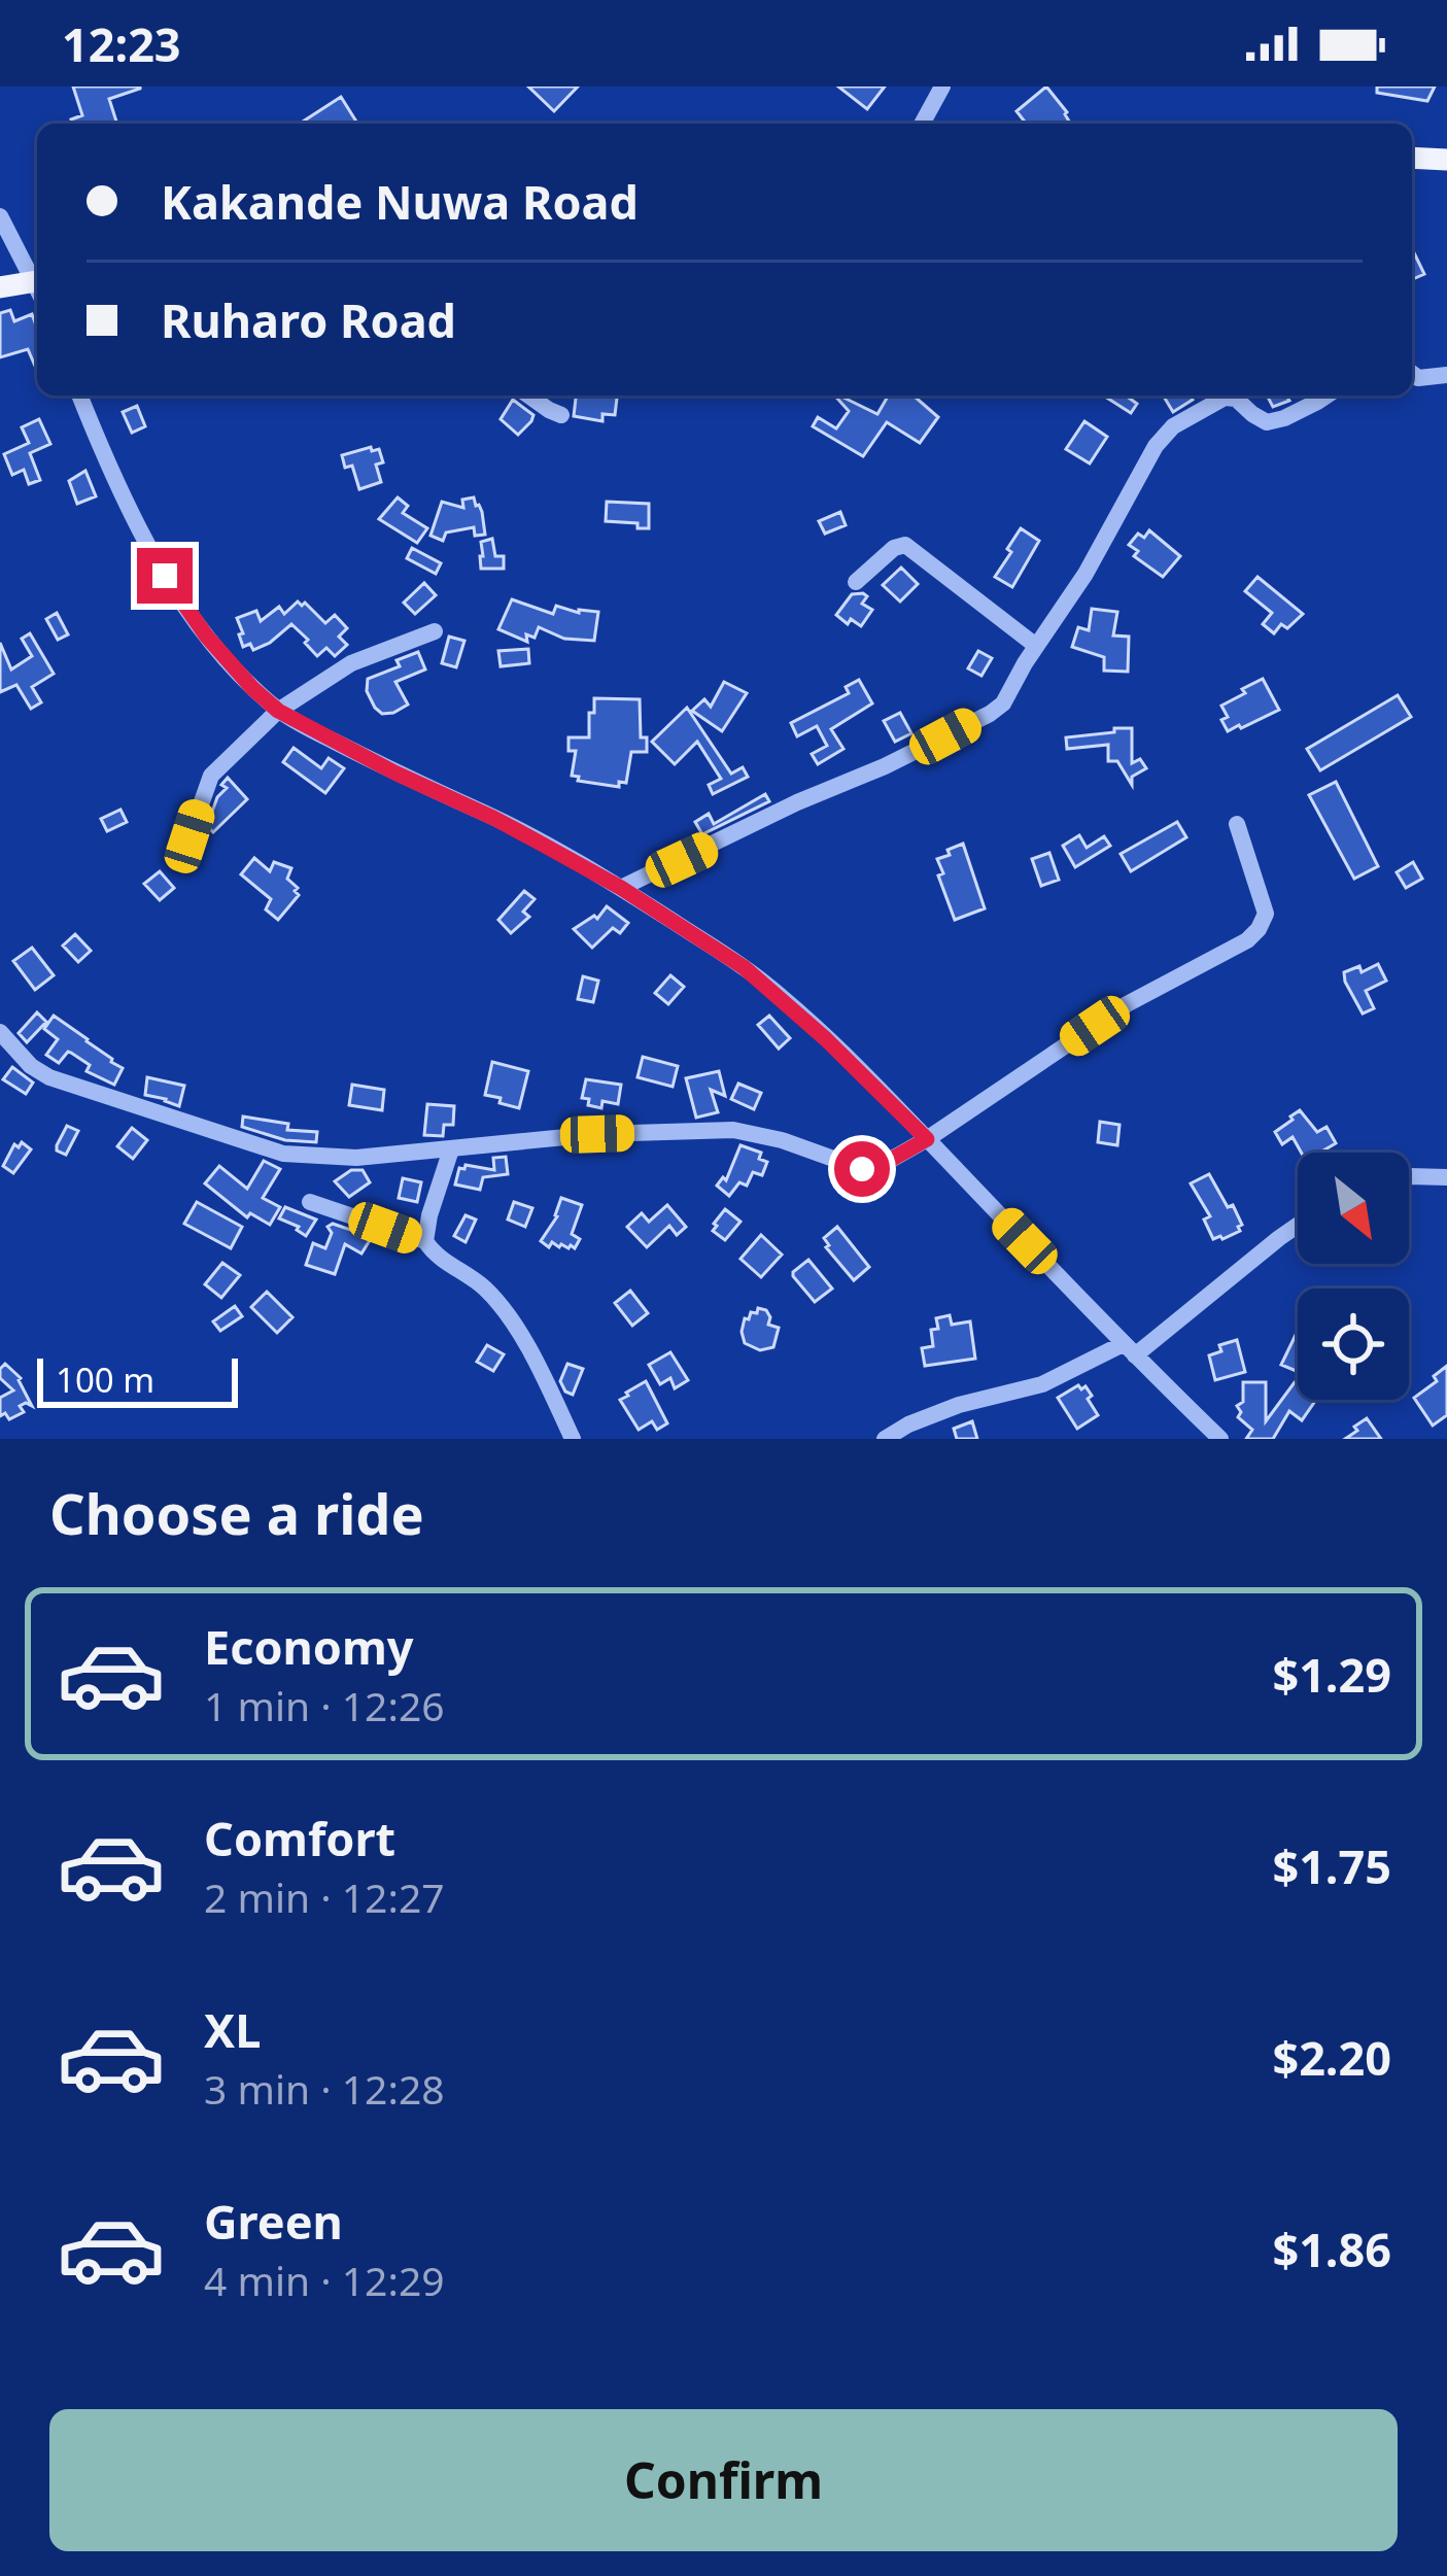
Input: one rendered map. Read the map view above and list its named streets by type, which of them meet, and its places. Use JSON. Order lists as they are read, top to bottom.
{
  "scale_bar": "100 m",
  "north": "bottom right",
  "page": {
    "status": "12:23",
    "banner": ["Kakande Nuwa Road", "Ruharo Road"],
    "scale": "100 m",
    "heading": "Choose a ride",
    "list": [
      {
        "name": "Economy",
        "note": "1 min · 12:26",
        "value": "$1.29"
      },
      {
        "name": "Comfort",
        "note": "2 min · 12:27",
        "value": "$1.75"
      },
      {
        "name": "XL",
        "note": "3 min · 12:28",
        "value": "$2.20"
      },
      {
        "name": "Green",
        "note": "4 min · 12:29",
        "value": "$1.86"
      }
    ],
    "buttons": "Confirm"
  }
}
